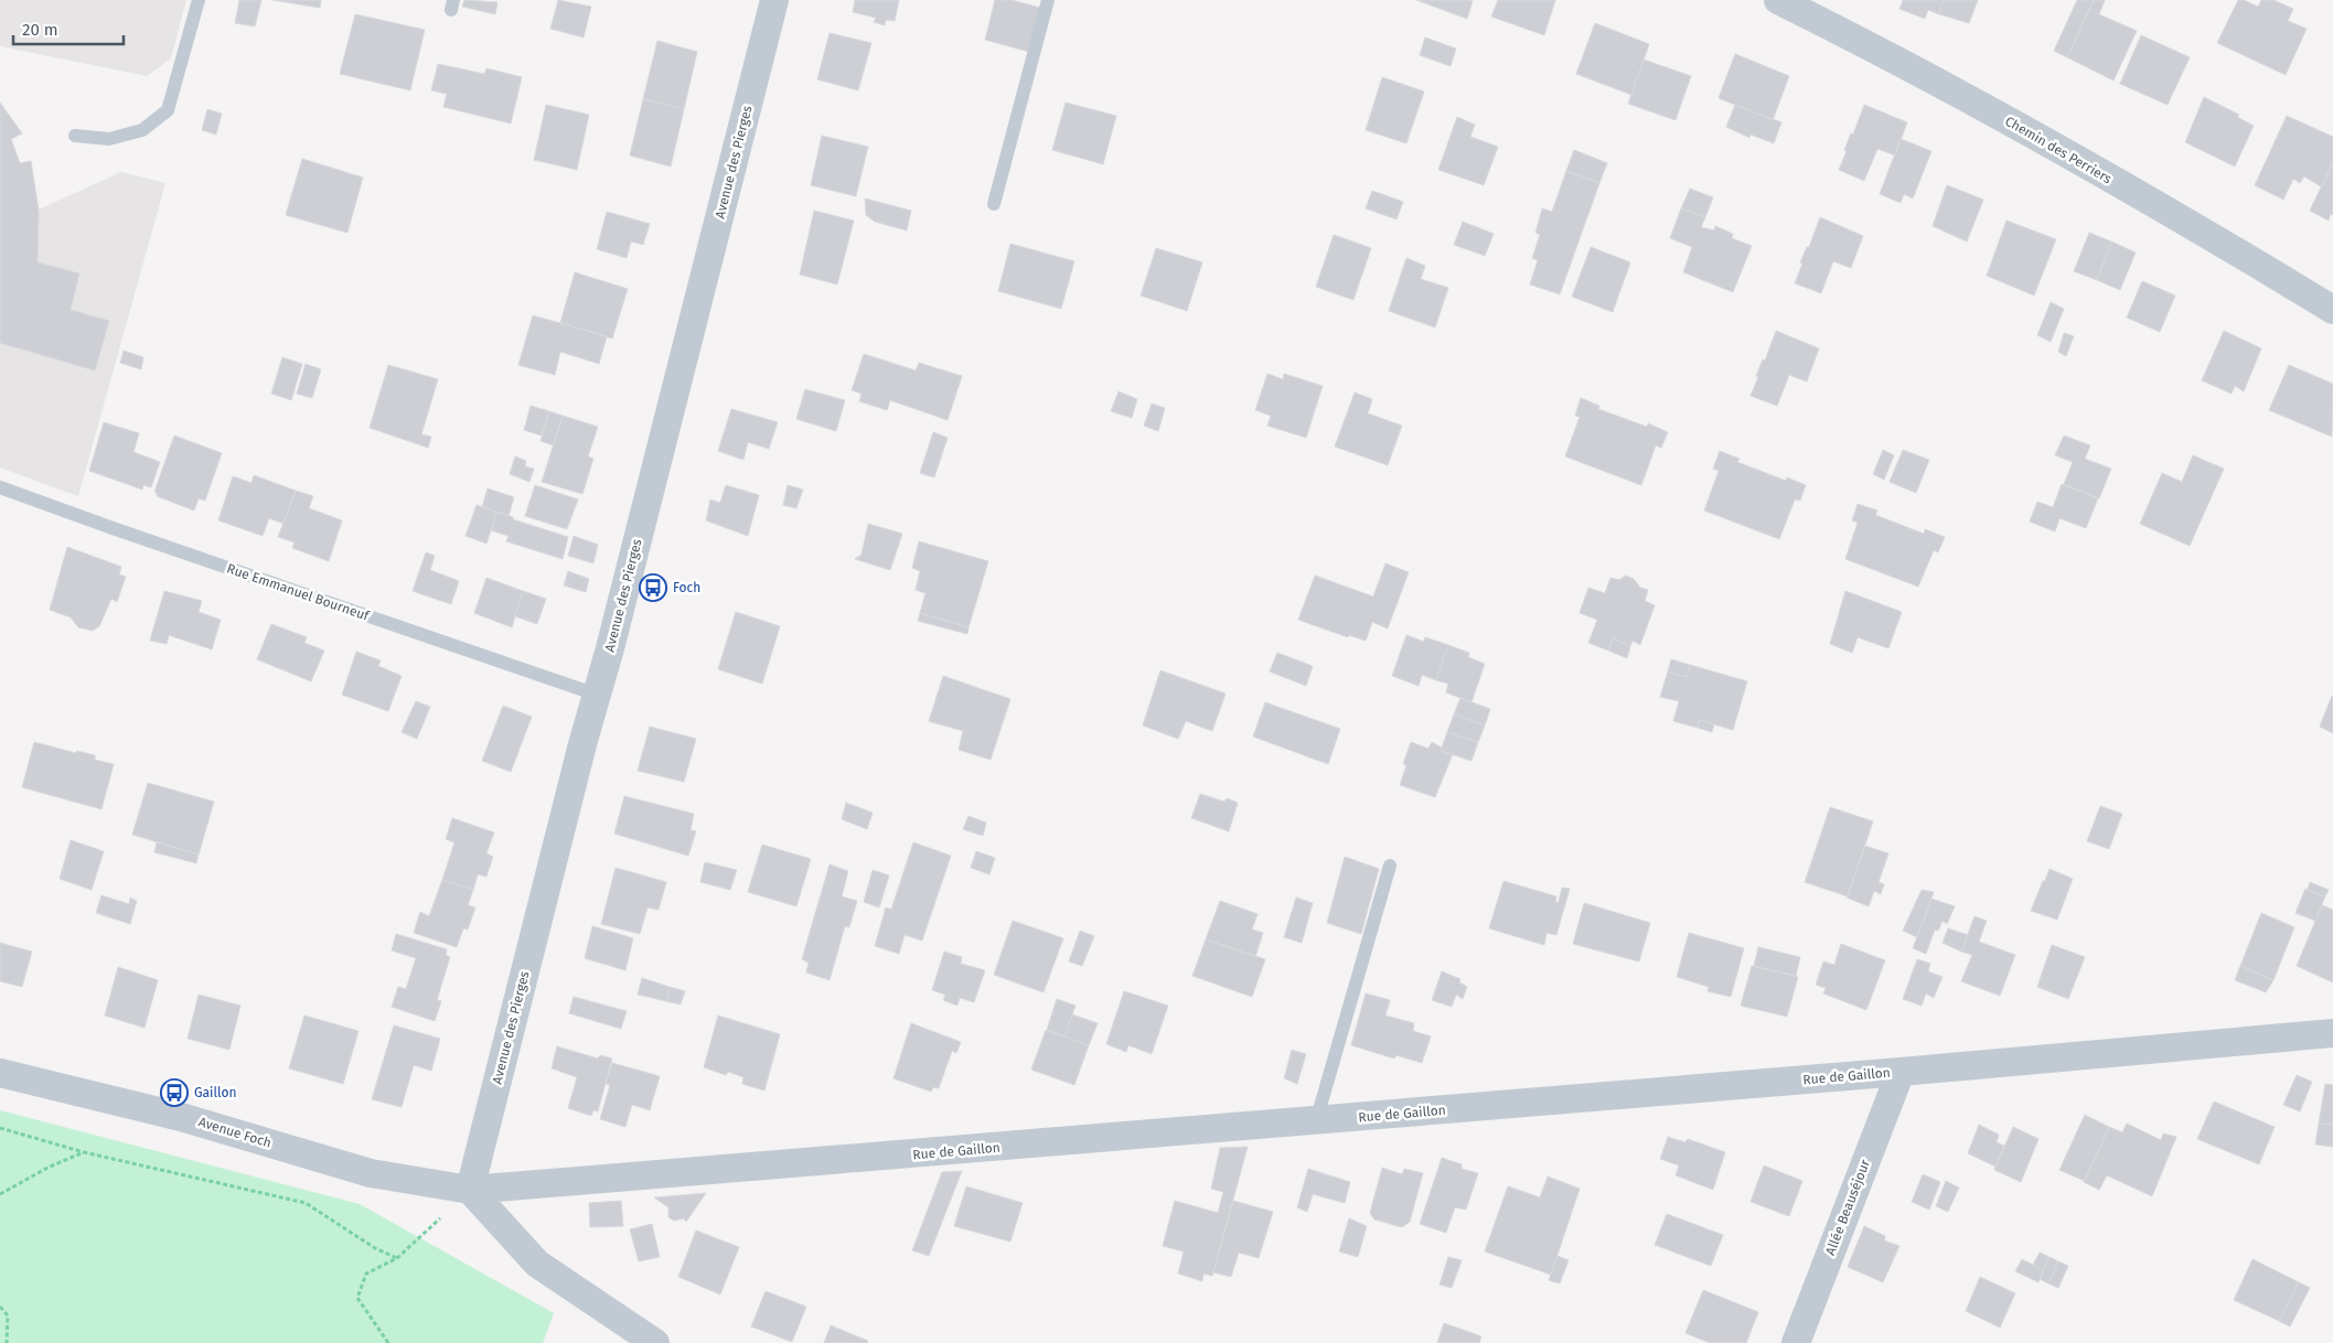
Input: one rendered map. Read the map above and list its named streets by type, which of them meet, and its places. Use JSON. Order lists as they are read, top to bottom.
{
  "streets": {
    "street": [
      "Chemin des Perriers",
      "Avenue des Pierges",
      "Rue de Gaillon",
      "Avenue Foch",
      "Allée Beauséjour"
    ],
    "lane": ["Rue Emmanuel Bourneuf"]
  },
  "crossings": [
    ["Avenue des Pierges", "Rue Emmanuel Bourneuf"],
    ["Avenue des Pierges", "Rue de Gaillon"],
    ["Avenue des Pierges", "Avenue Foch"],
    ["Rue de Gaillon", "Avenue Foch"],
    ["Rue de Gaillon", "Allée Beauséjour"]
  ],
  "places": {
    "bus stop": ["Foch", "Gaillon"]
  },
  "scale_bar": "20 m"
}
